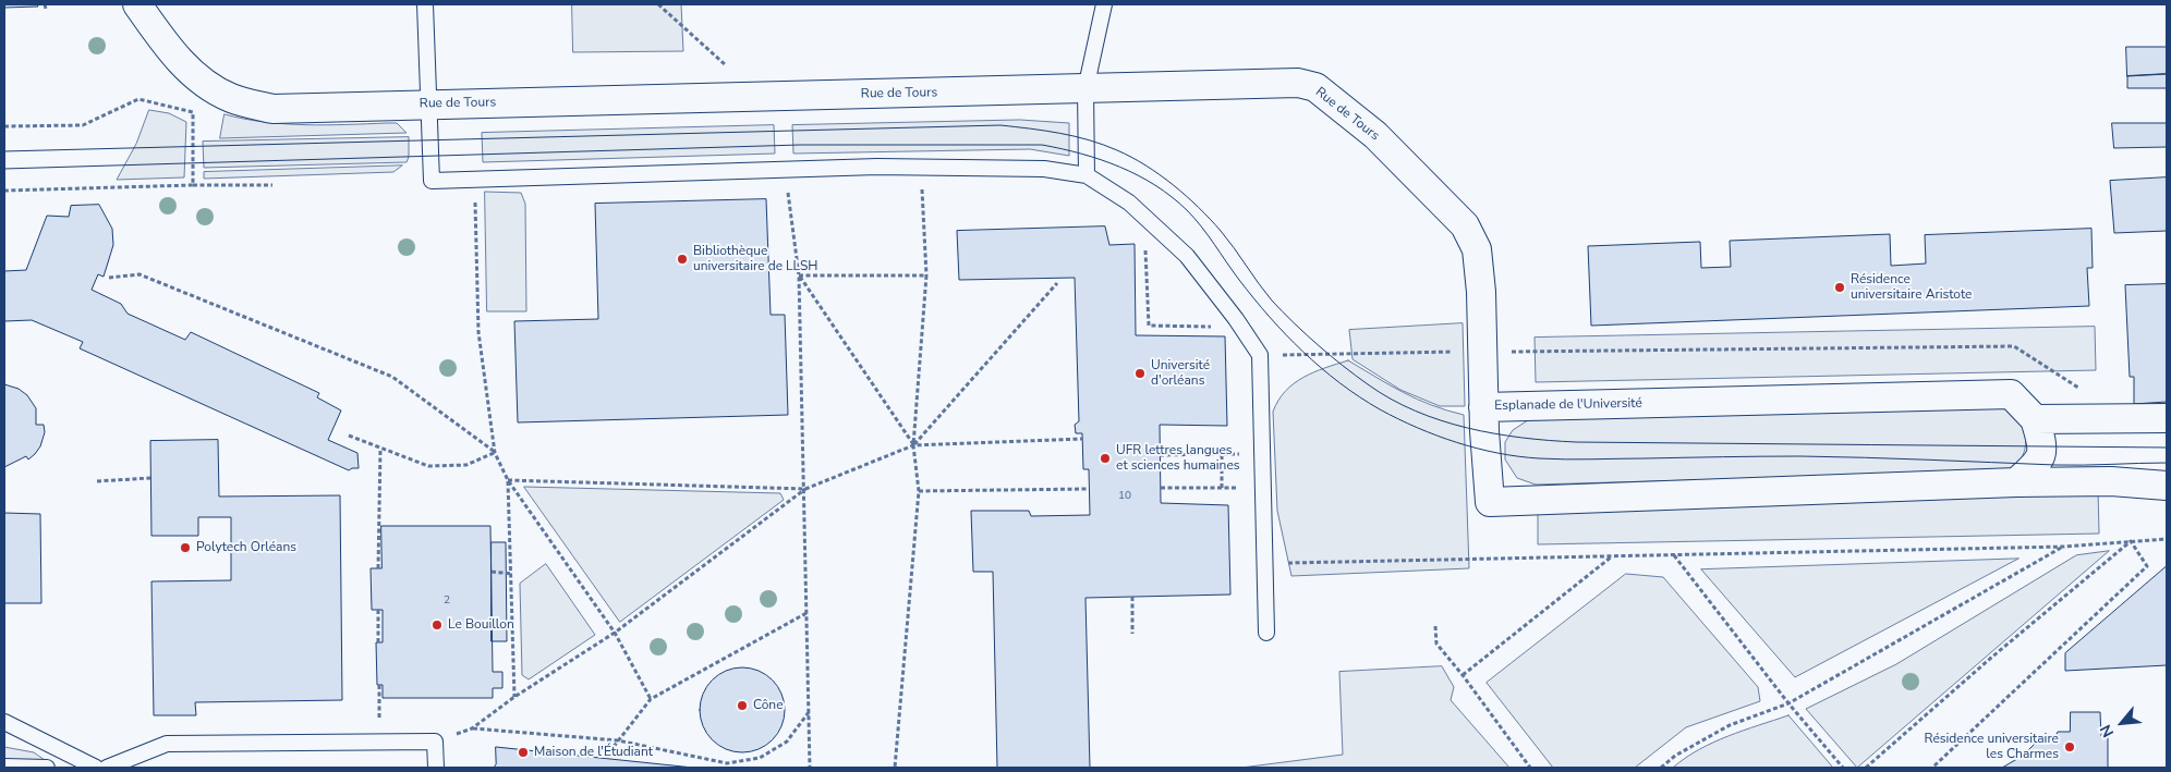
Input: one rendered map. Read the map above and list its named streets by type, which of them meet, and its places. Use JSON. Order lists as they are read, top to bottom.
{
  "streets": {
    "street": ["Rue de Tours", "Esplanade de l'Université"]
  },
  "crossings": [
    ["Rue de Tours", "Esplanade de l'Université"]
  ],
  "places": [
    "Bibliothèque universitaire de LLSH",
    "Résidence universitaire Aristote",
    "Université d'orléans",
    "UFR lettres langues et sciences humaines",
    "Polytech Orléans",
    "Le Bouillon",
    "Cône",
    "Résidence universitaire les Charmes",
    "Maison de l'Étudiant"
  ],
  "house_numbers": ["10", "2"],
  "north": "bottom left"
}
